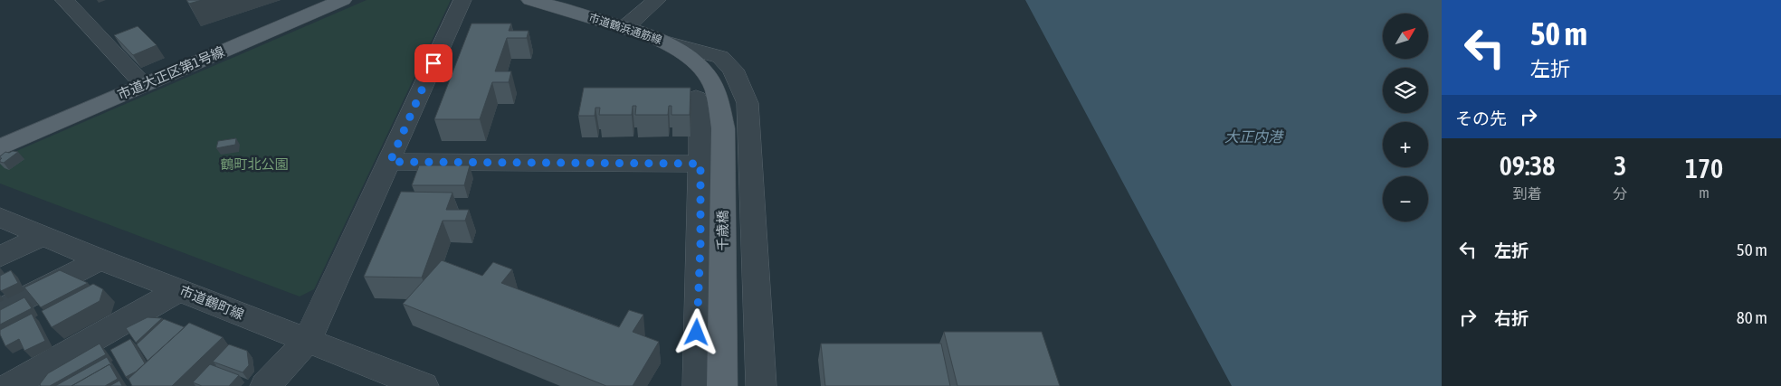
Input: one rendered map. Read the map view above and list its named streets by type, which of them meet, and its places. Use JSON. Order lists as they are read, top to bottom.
{
  "streets": {
    "main road": ["市道鶴浜通筋線", "市道大正区第1号線", "千歳橋"],
    "street": ["市道鶴町線"]
  },
  "crossings": [
    ["市道鶴浜通筋線", "千歳橋"]
  ],
  "water": ["大正内港"],
  "parks": ["鶴町北公園"],
  "north": "top right",
  "page": {
    "turn": ["50 m", "左折"],
    "map_buttons": ["+", "−"],
    "then": "その先",
    "eta": [
      "09:38",
      "到着",
      "3",
      "分",
      "170",
      "m"
    ],
    "list": [
      {
        "name": "左折",
        "value": "50 m"
      },
      {
        "name": "右折",
        "value": "80 m"
      }
    ]
  }
}
